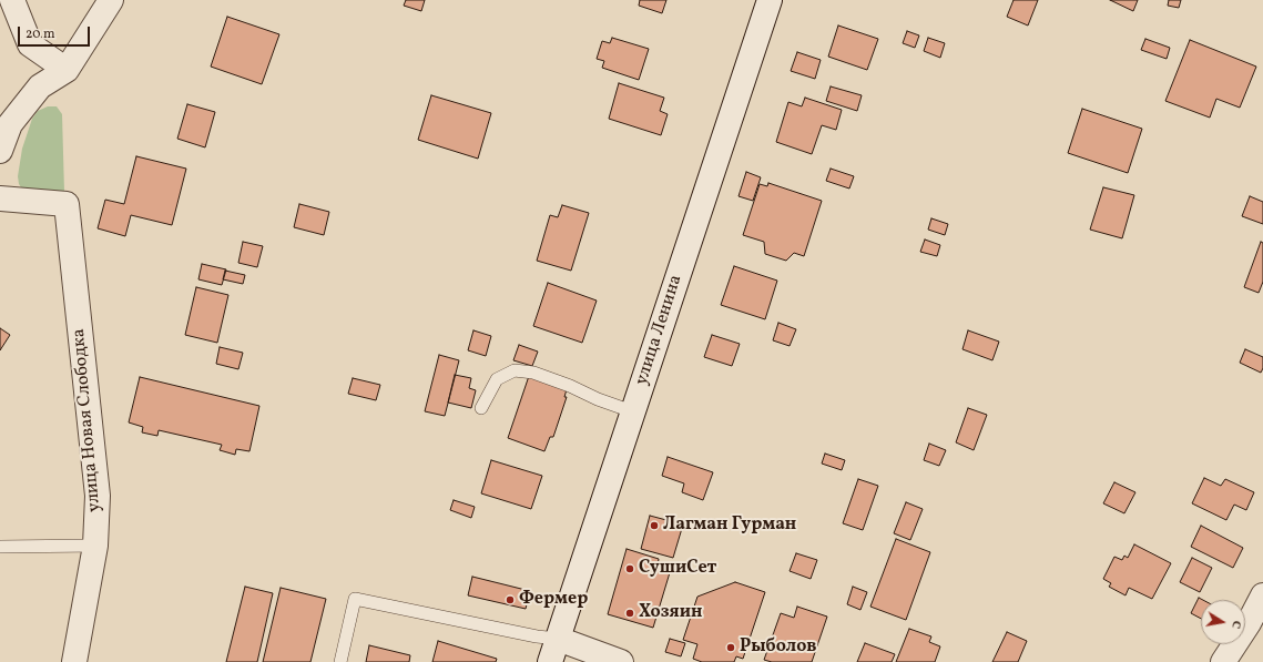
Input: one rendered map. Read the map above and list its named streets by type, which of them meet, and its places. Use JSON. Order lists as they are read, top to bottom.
{
  "streets": {
    "street": ["улица Ленина", "улица Новая Слободка"]
  },
  "places": [
    "Лагман Гурман",
    "СушиСет",
    "Фермер",
    "Хозяин",
    "Рыболов"
  ],
  "scale_bar": "20 m",
  "north": "right"
}
